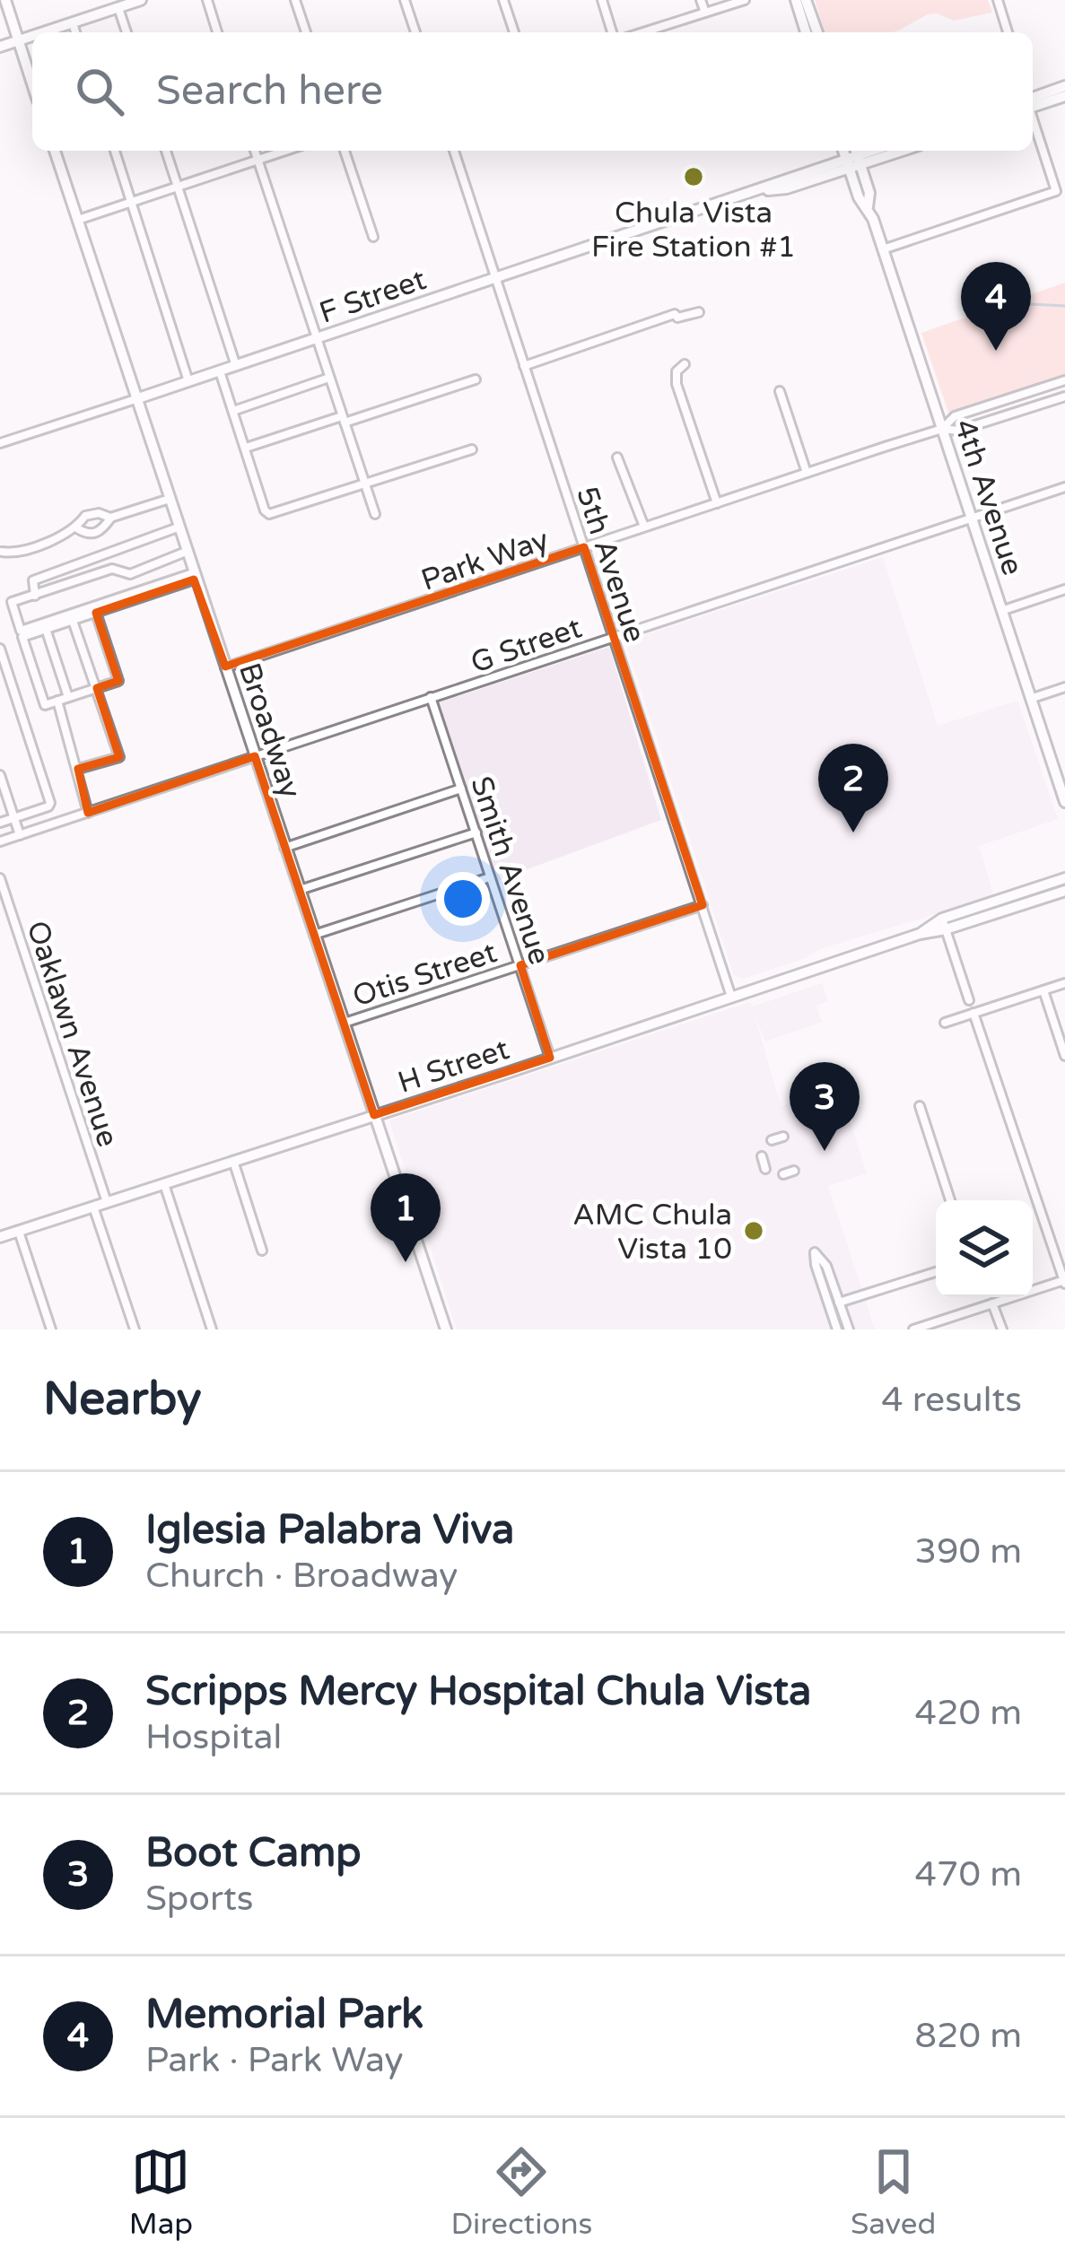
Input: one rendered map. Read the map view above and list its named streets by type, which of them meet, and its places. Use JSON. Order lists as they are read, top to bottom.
{
  "streets": {
    "main road": [
      "F Street",
      "4th Avenue",
      "Broadway",
      "H Street"
    ],
    "street": [
      "Park Way",
      "5th Avenue",
      "G Street",
      "Smith Avenue",
      "Otis Street",
      "Oaklawn Avenue"
    ]
  },
  "crossings": [
    ["F Street", "4th Avenue"],
    ["F Street", "5th Avenue"],
    ["F Street", "Broadway"],
    ["4th Avenue", "Park Way"],
    ["4th Avenue", "G Street"],
    ["Park Way", "5th Avenue"],
    ["Park Way", "Broadway"],
    ["5th Avenue", "G Street"],
    ["5th Avenue", "Otis Street"],
    ["5th Avenue", "H Street"],
    ["G Street", "Broadway"],
    ["G Street", "Smith Avenue"],
    ["Broadway", "Otis Street"],
    ["Broadway", "H Street"],
    ["Smith Avenue", "Otis Street"],
    ["Smith Avenue", "H Street"],
    ["Oaklawn Avenue", "H Street"]
  ],
  "places": ["Chula Vista Fire Station #1", "AMC Chula Vista 10"],
  "page": {
    "search": "Search here",
    "pins": [
      "4",
      "2",
      "3",
      "1"
    ],
    "heading": ["Nearby", "4 results"],
    "list": [
      {
        "mark": "1",
        "name": "Iglesia Palabra Viva",
        "note": "Church · Broadway",
        "value": "390 m"
      },
      {
        "mark": "2",
        "name": "Scripps Mercy Hospital Chula Vista",
        "note": "Hospital",
        "value": "420 m"
      },
      {
        "mark": "3",
        "name": "Boot Camp",
        "note": "Sports",
        "value": "470 m"
      },
      {
        "mark": "4",
        "name": "Memorial Park",
        "note": "Park · Park Way",
        "value": "820 m"
      }
    ],
    "nav": ["Map", "Directions", "Saved"]
  }
}
